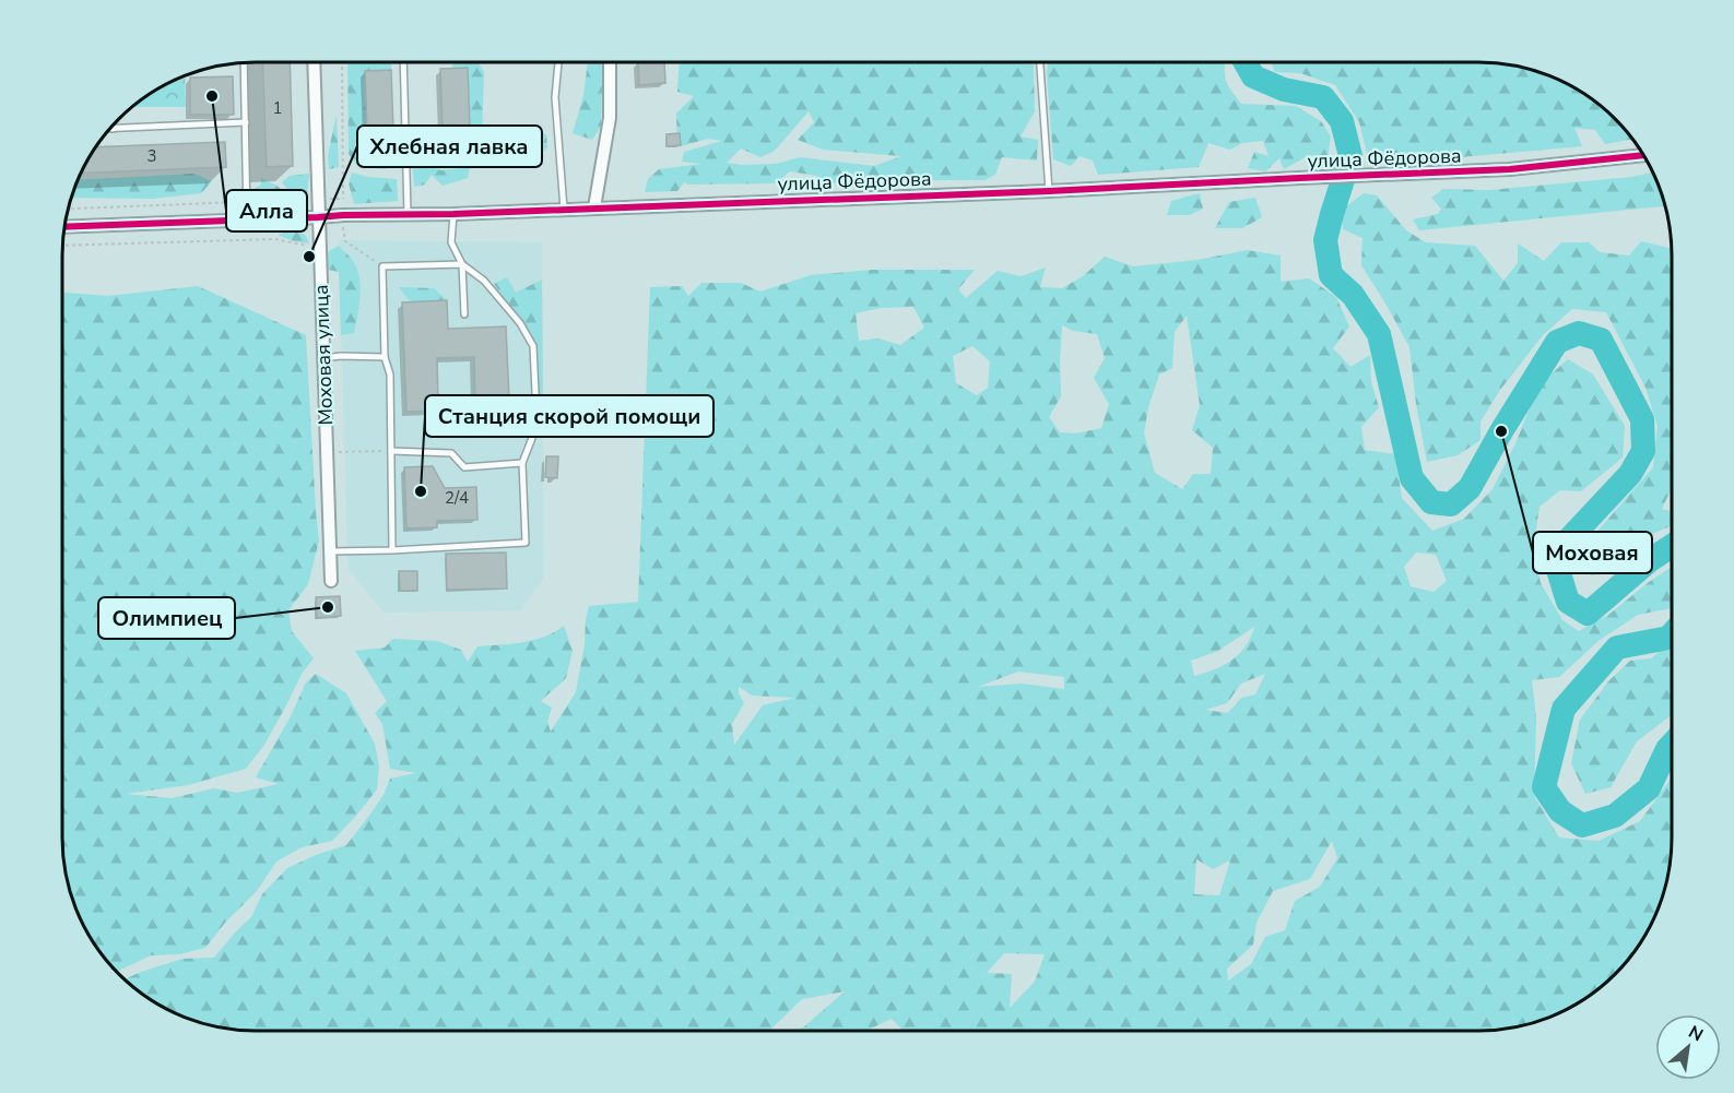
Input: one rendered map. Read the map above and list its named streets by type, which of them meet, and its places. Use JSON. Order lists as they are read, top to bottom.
{
  "streets": {
    "street": ["улица Фёдорова", "Моховая улица"]
  },
  "crossings": [
    ["улица Фёдорова", "Моховая улица"]
  ],
  "places": [
    "Алла",
    "Хлебная лавка",
    "Моховая",
    "Станция скорой помощи",
    "Олимпиец"
  ],
  "house_numbers": ["1", "3", "2/4"],
  "north": "top right"
}
